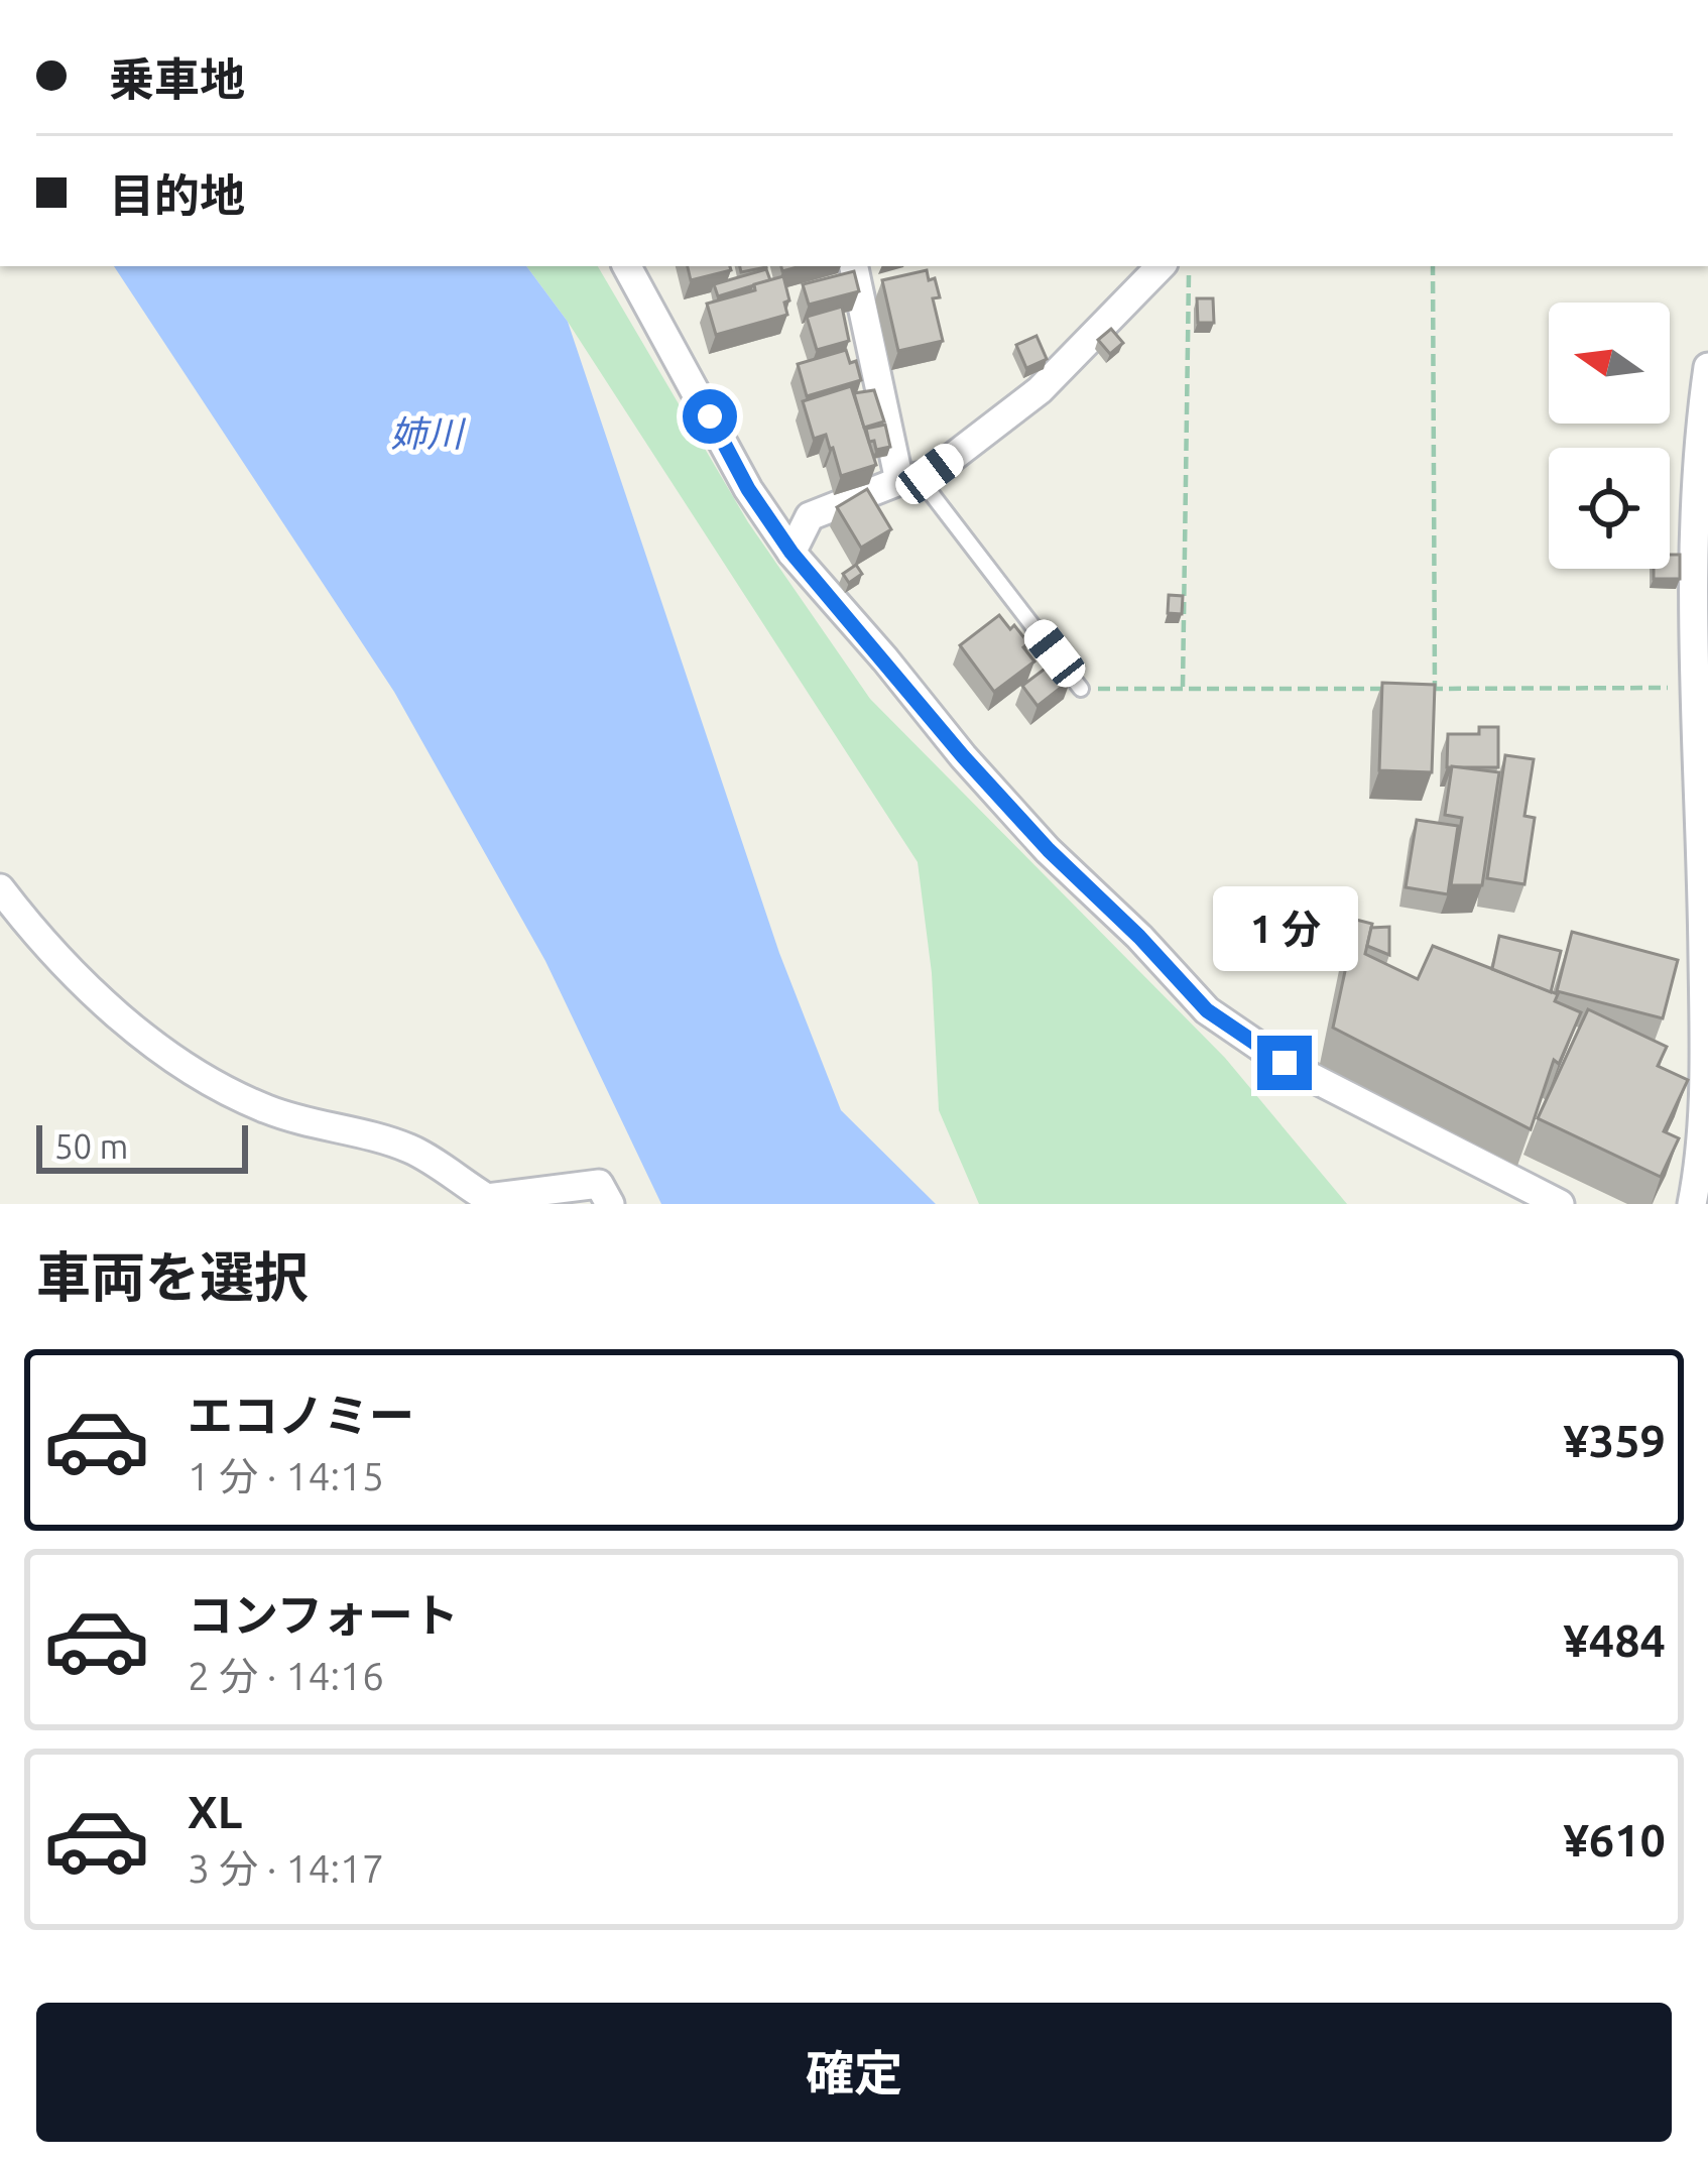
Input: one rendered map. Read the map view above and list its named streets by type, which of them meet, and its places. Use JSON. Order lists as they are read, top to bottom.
{
  "water": ["姉川"],
  "scale_bar": "50 m",
  "north": "left",
  "page": {
    "banner": ["乗車地", "目的地"],
    "bubble": "1 分",
    "scale": "50 m",
    "heading": "車両を選択",
    "list": [
      {
        "name": "エコノミー",
        "note": "1 分 · 14:15",
        "value": "¥359"
      },
      {
        "name": "コンフォート",
        "note": "2 分 · 14:16",
        "value": "¥484"
      },
      {
        "name": "XL",
        "note": "3 分 · 14:17",
        "value": "¥610"
      }
    ],
    "buttons": "確定"
  }
}
